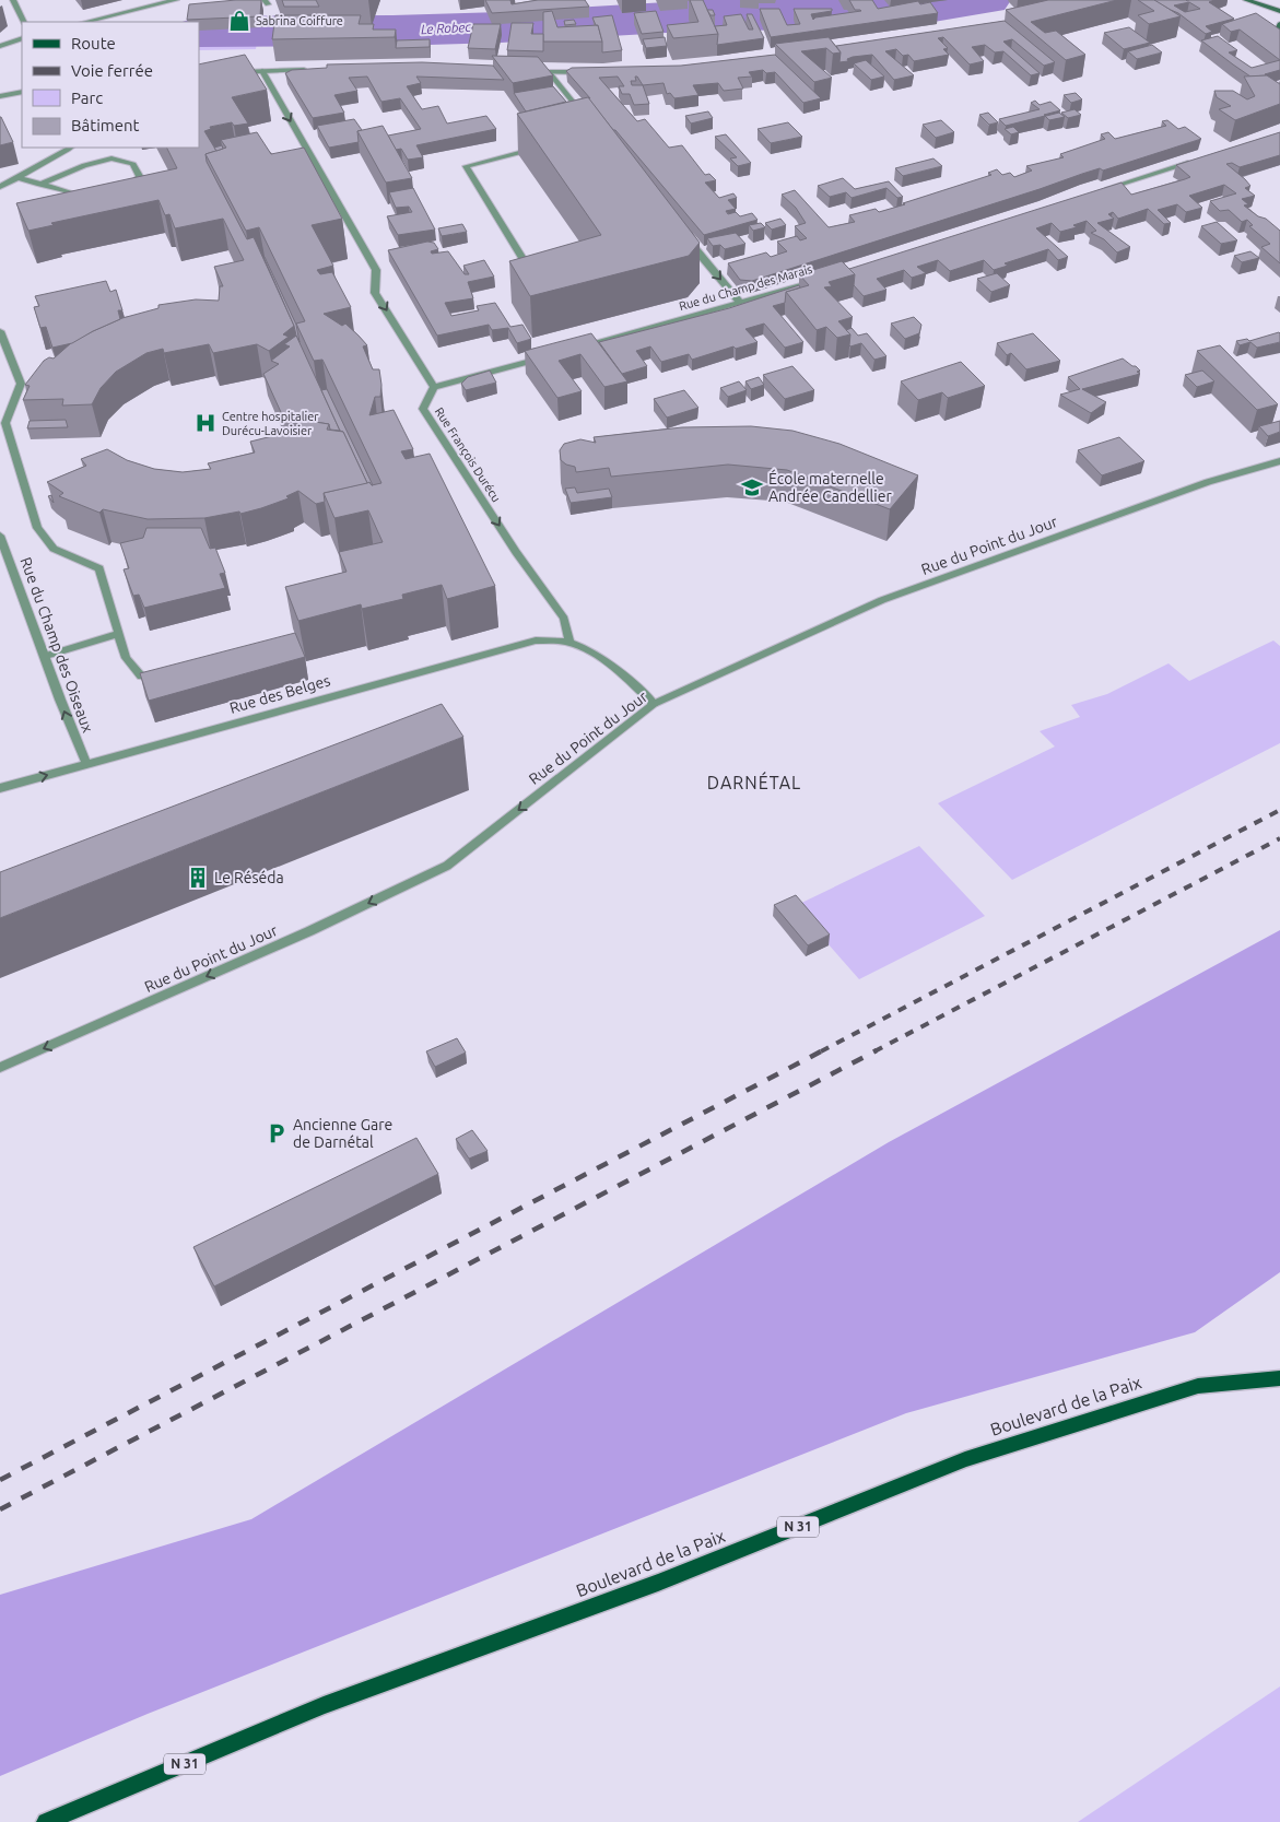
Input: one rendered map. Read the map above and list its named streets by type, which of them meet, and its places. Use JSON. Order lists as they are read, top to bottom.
{
  "streets": {
    "main road": ["Boulevard de la Paix", "N 31"],
    "street": [
      "Rue du Champ des Marais",
      "Rue François Durécu",
      "Rue du Point du Jour",
      "Rue du Champ des Oiseaux",
      "Rue des Belges"
    ]
  },
  "crossings": [
    ["Rue François Durécu", "Rue des Belges"],
    ["Rue du Champ des Oiseaux", "Rue des Belges"]
  ],
  "one_way": ["Rue François Durécu", "Rue du Point du Jour", "Rue du Champ des Oiseaux"],
  "districts": ["DARNÉTAL"],
  "water": ["Le Robec"],
  "places": {
    "shop": ["Sabrina Coiffure"],
    "hospital": ["Centre hospitalier Durécu-Lavoisier"],
    "school or university": ["École maternelle Andrée Candellier"],
    "building": ["Le Réséda"],
    "parking": ["Ancienne Gare de Darnétal"]
  },
  "legend": [
    "Route",
    "Voie ferrée",
    "Parc",
    "Bâtiment"
  ]
}
